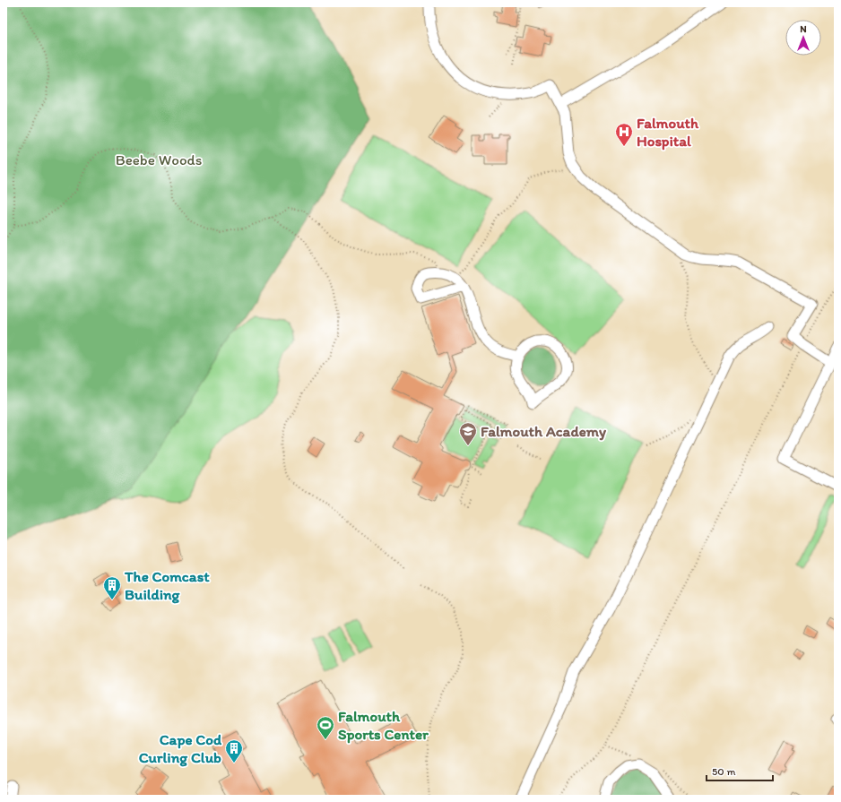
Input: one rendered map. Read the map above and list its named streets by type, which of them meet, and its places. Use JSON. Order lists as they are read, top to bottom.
{
  "parks": ["Beebe Woods"],
  "places": {
    "hospital": ["Falmouth Hospital"],
    "school or university": ["Falmouth Academy"],
    "building": ["The Comcast Building", "Cape Cod Curling Club"],
    "sports": ["Falmouth Sports Center"]
  },
  "scale_bar": "50 m",
  "north": "top"
}
